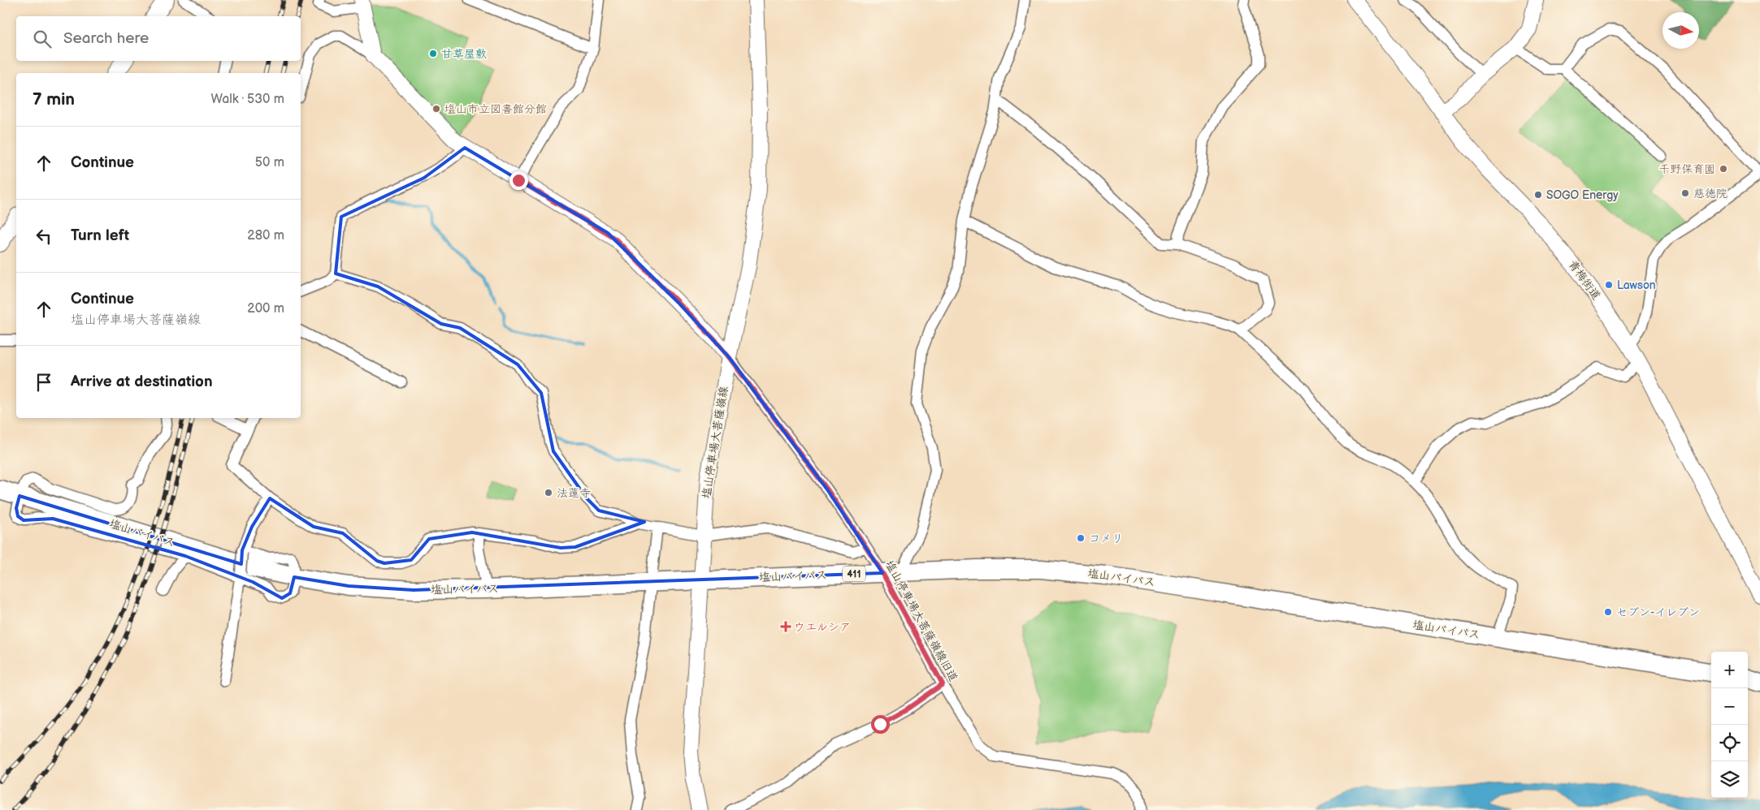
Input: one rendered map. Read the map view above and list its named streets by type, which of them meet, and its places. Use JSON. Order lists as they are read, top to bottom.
{
  "streets": {
    "highway": ["塩山バイパス", "411"],
    "street": ["青梅街道", "塩山停車場大菩薩嶺線", "塩山停車場大菩薩嶺線旧道"]
  },
  "crossings": [
    ["塩山停車場大菩薩嶺線", "塩山バイパス"],
    ["塩山停車場大菩薩嶺線", "塩山停車場大菩薩嶺線旧道"],
    ["塩山バイパス", "塩山停車場大菩薩嶺線旧道"]
  ],
  "places": {
    "other": [
      "甘草屋敷",
      "塩山市立図書館分館",
      "千野保育園",
      "慈徳院",
      "SOGO Energy",
      "Lawson",
      "法蓮寺",
      "コメリ",
      "セブン-イレブン"
    ],
    "health": ["ウエルシア"]
  },
  "north": "right",
  "page": {
    "search": "Search here",
    "heading": ["7 min", "Walk · 530 m"],
    "list": [
      ["Continue", "50 m"],
      ["Turn left", "280 m"],
      ["Continue", "塩山停車場大菩薩嶺線", "200 m"],
      "Arrive at destination"
    ],
    "map_buttons": ["+", "−"]
  }
}
